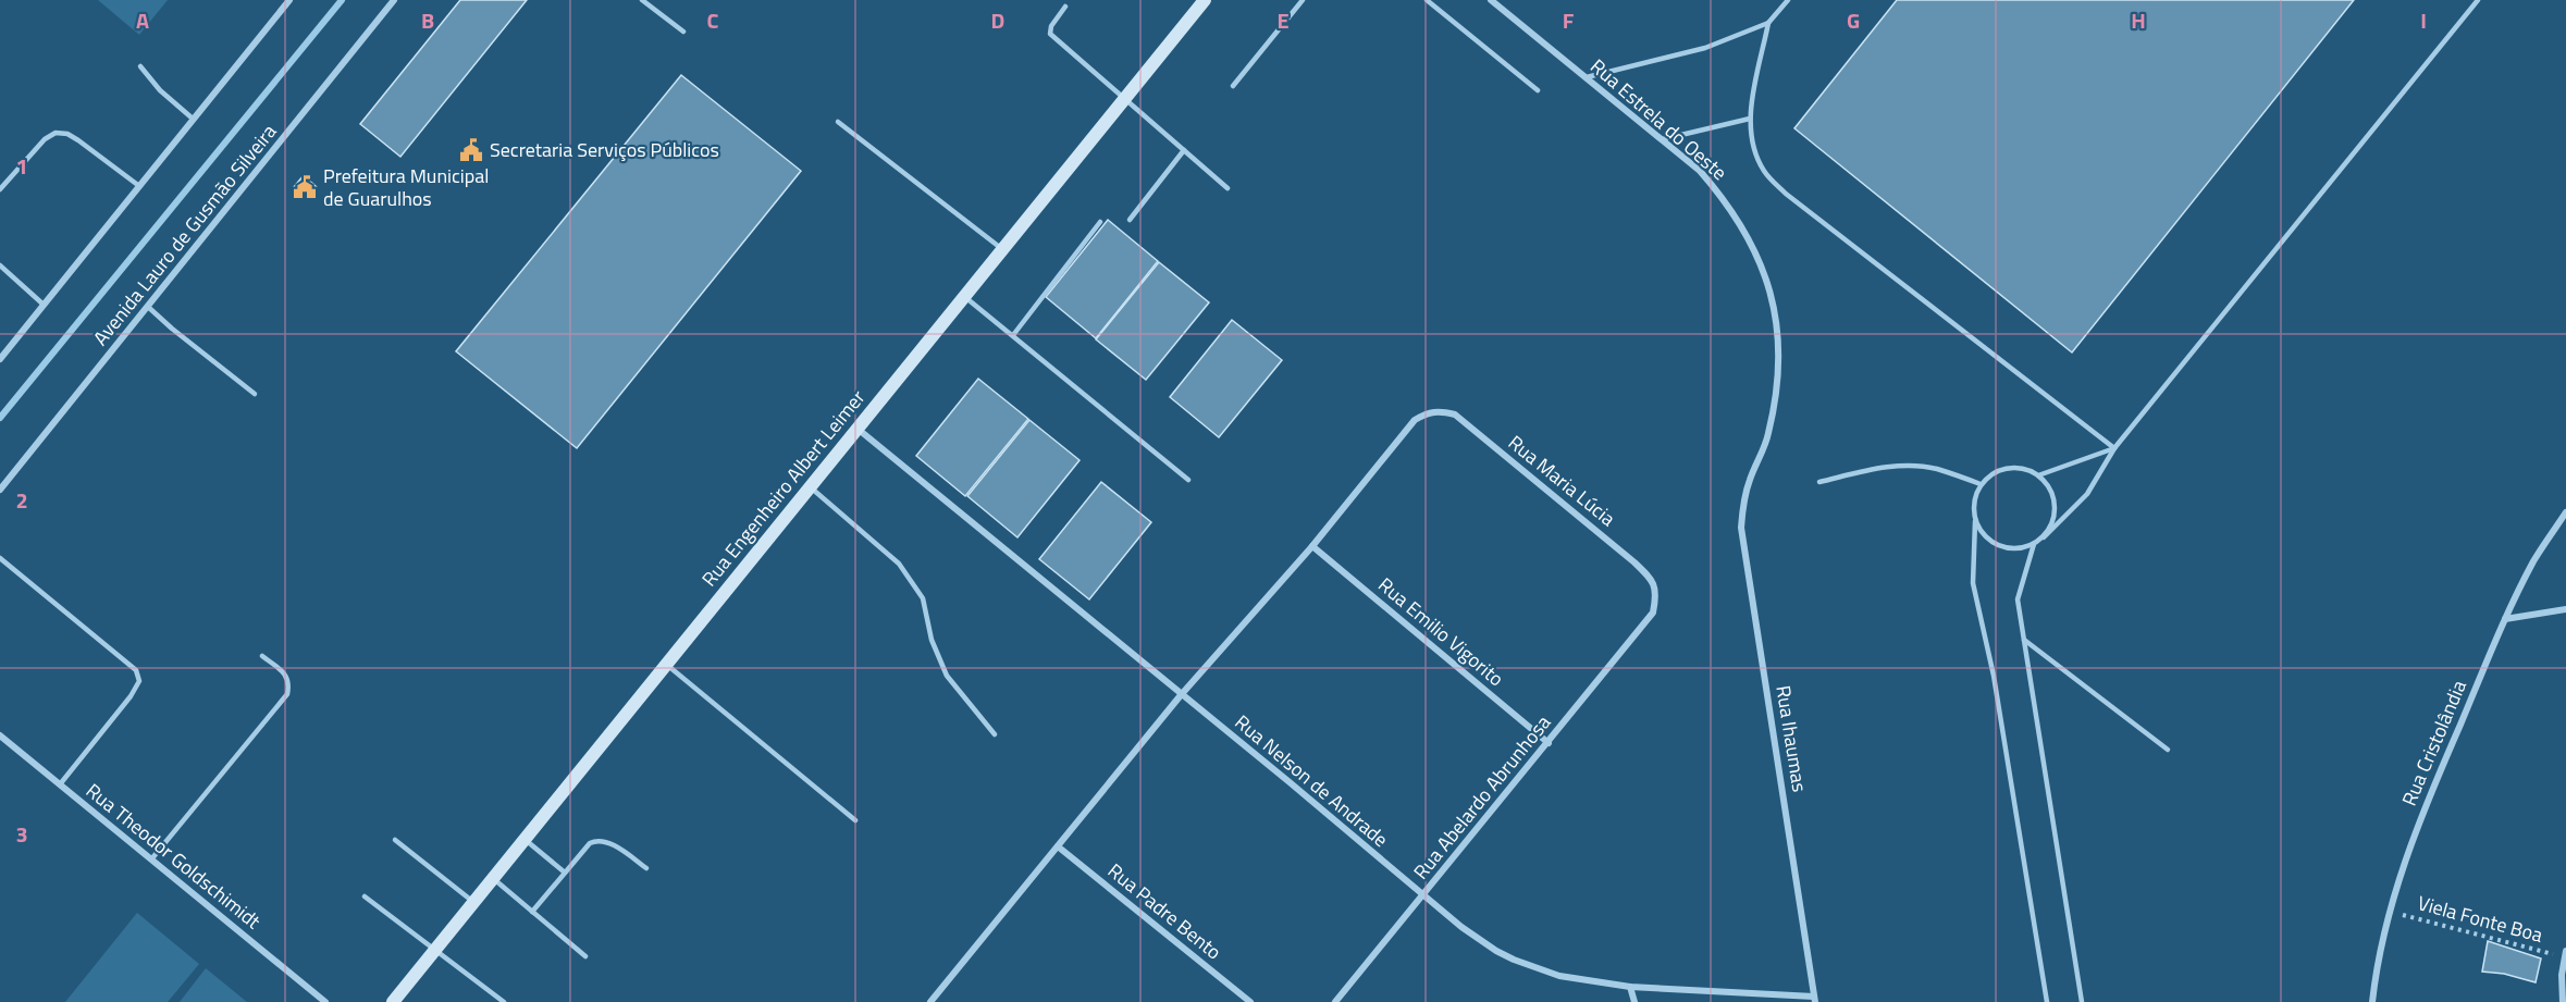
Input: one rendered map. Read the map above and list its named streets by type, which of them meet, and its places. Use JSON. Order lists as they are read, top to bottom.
{
  "streets": {
    "street": [
      "Rua Estrela do Oeste",
      "Avenida Lauro de Gusmão Silveira",
      "Rua Maria Lúcia",
      "Rua Engenheiro Albert Leimer",
      "Rua Emilio Vigorito",
      "Rua Ihaumas",
      "Rua Cristolândia",
      "Rua Nelson de Andrade",
      "Rua Abelardo Abrunhosa",
      "Rua Theodor Goldschimidt",
      "Rua Padre Bento"
    ],
    "path": ["Viela Fonte Boa"]
  },
  "crossings": [
    ["Rua Estrela do Oeste", "Rua Ihaumas"],
    ["Rua Maria Lúcia", "Rua Emilio Vigorito"],
    ["Rua Maria Lúcia", "Rua Abelardo Abrunhosa"],
    ["Rua Engenheiro Albert Leimer", "Rua Nelson de Andrade"],
    ["Rua Emilio Vigorito", "Rua Abelardo Abrunhosa"],
    ["Rua Ihaumas", "Rua Nelson de Andrade"],
    ["Rua Cristolândia", "Viela Fonte Boa"],
    ["Rua Nelson de Andrade", "Rua Abelardo Abrunhosa"]
  ],
  "places": {
    "public building": ["Secretaria Serviços Públicos", "Prefeitura Municipal de Guarulhos"]
  },
  "grid": {
    "columns": [
      "A",
      "B",
      "C",
      "D",
      "E",
      "F",
      "G",
      "H",
      "I"
    ],
    "rows": ["1", "2", "3"]
  }
}
